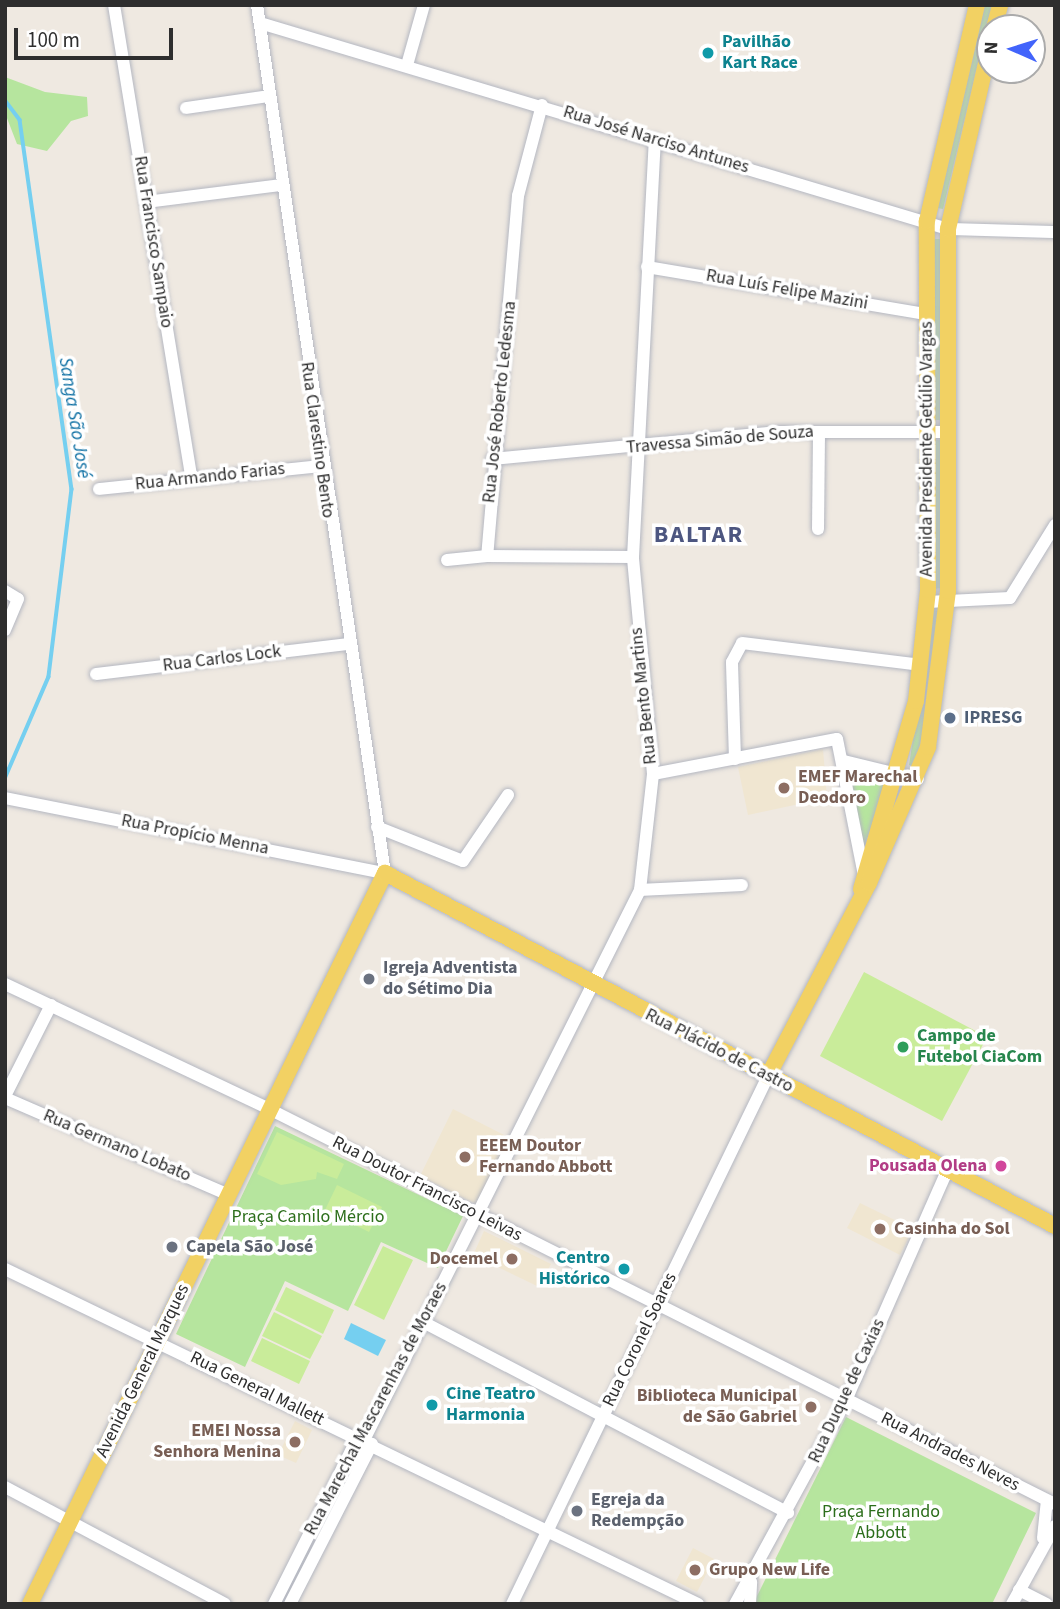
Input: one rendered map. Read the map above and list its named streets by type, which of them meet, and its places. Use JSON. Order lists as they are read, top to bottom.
{
  "streets": {
    "main road": ["Avenida Presidente Getúlio Vargas", "Rua Plácido de Castro", "Avenida General Marques"],
    "street": [
      "Rua José Narciso Antunes",
      "Rua Francisco Sampaio",
      "Rua Luís Felipe Mazini",
      "Rua José Roberto Ledesma",
      "Rua Clarestino Bento",
      "Travessa Simão de Souza",
      "Rua Armando Farias",
      "Rua Carlos Lock",
      "Rua Bento Martins",
      "Rua Propício Menna",
      "Rua Germano Lobato",
      "Rua Doutor Francisco Leivas",
      "Rua Coronel Soares",
      "Rua General Mallett",
      "Rua Duque de Caxias",
      "Rua Marechal Mascarenhas de Moraes",
      "Rua Andrades Neves"
    ]
  },
  "crossings": [
    ["Rua José Narciso Antunes", "Rua José Roberto Ledesma"],
    ["Rua José Narciso Antunes", "Rua Clarestino Bento"],
    ["Rua José Narciso Antunes", "Avenida Presidente Getúlio Vargas"],
    ["Rua José Narciso Antunes", "Rua Bento Martins"],
    ["Rua Francisco Sampaio", "Rua Armando Farias"],
    ["Rua Luís Felipe Mazini", "Avenida Presidente Getúlio Vargas"],
    ["Rua Luís Felipe Mazini", "Rua Bento Martins"],
    ["Rua José Roberto Ledesma", "Travessa Simão de Souza"],
    ["Rua Clarestino Bento", "Rua Armando Farias"],
    ["Rua Clarestino Bento", "Rua Carlos Lock"],
    ["Rua Clarestino Bento", "Rua Propício Menna"],
    ["Rua Clarestino Bento", "Rua Plácido de Castro"],
    ["Rua Clarestino Bento", "Avenida General Marques"],
    ["Travessa Simão de Souza", "Avenida Presidente Getúlio Vargas"],
    ["Travessa Simão de Souza", "Rua Bento Martins"],
    ["Avenida Presidente Getúlio Vargas", "Rua Plácido de Castro"],
    ["Avenida Presidente Getúlio Vargas", "Rua Coronel Soares"],
    ["Rua Bento Martins", "Rua Plácido de Castro"],
    ["Rua Bento Martins", "Rua Doutor Francisco Leivas"],
    ["Rua Bento Martins", "Rua Marechal Mascarenhas de Moraes"],
    ["Rua Propício Menna", "Rua Plácido de Castro"],
    ["Rua Propício Menna", "Avenida General Marques"],
    ["Rua Plácido de Castro", "Rua Coronel Soares"],
    ["Rua Plácido de Castro", "Avenida General Marques"],
    ["Rua Plácido de Castro", "Rua Duque de Caxias"],
    ["Rua Germano Lobato", "Avenida General Marques"],
    ["Rua Doutor Francisco Leivas", "Rua Coronel Soares"],
    ["Rua Doutor Francisco Leivas", "Avenida General Marques"],
    ["Rua Doutor Francisco Leivas", "Rua Duque de Caxias"],
    ["Rua Doutor Francisco Leivas", "Rua Marechal Mascarenhas de Moraes"],
    ["Rua Doutor Francisco Leivas", "Rua Andrades Neves"],
    ["Rua Coronel Soares", "Rua General Mallett"],
    ["Avenida General Marques", "Rua General Mallett"],
    ["Rua General Mallett", "Rua Marechal Mascarenhas de Moraes"],
    ["Rua Duque de Caxias", "Rua Andrades Neves"]
  ],
  "districts": ["BALTAR"],
  "water": ["Sanga São José"],
  "parks": ["Praça Camilo Mércio", "Praça Fernando Abbott"],
  "places": [
    "Pavilhão Kart Race",
    "IPRESG",
    "EMEF Marechal Deodoro",
    "Igreja Adventista do Sétimo Dia",
    "Campo de Futebol CiaCom",
    "EEEM Doutor Fernando Abbott",
    "Pousada Olena",
    "Casinha do Sol",
    "Capela São José",
    "Docemel",
    "Centro Histórico",
    "Cine Teatro Harmonia",
    "Biblioteca Municipal de São Gabriel",
    "EMEI Nossa Senhora Menina",
    "Egreja da Redempção",
    "Grupo New Life"
  ],
  "scale_bar": "100 m",
  "north": "left"
}
